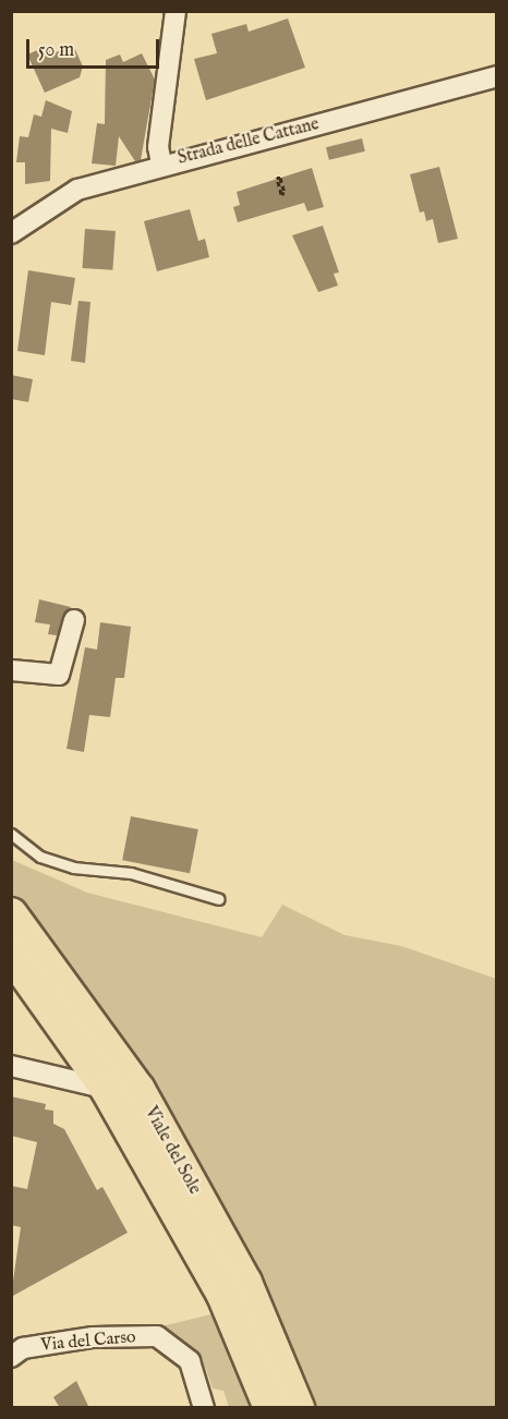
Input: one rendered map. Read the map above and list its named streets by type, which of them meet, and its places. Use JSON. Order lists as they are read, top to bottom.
{
  "streets": {
    "main road": ["Viale del Sole"],
    "street": ["Strada delle Cattane", "Via del Carso"]
  },
  "scale_bar": "50 m"
}
